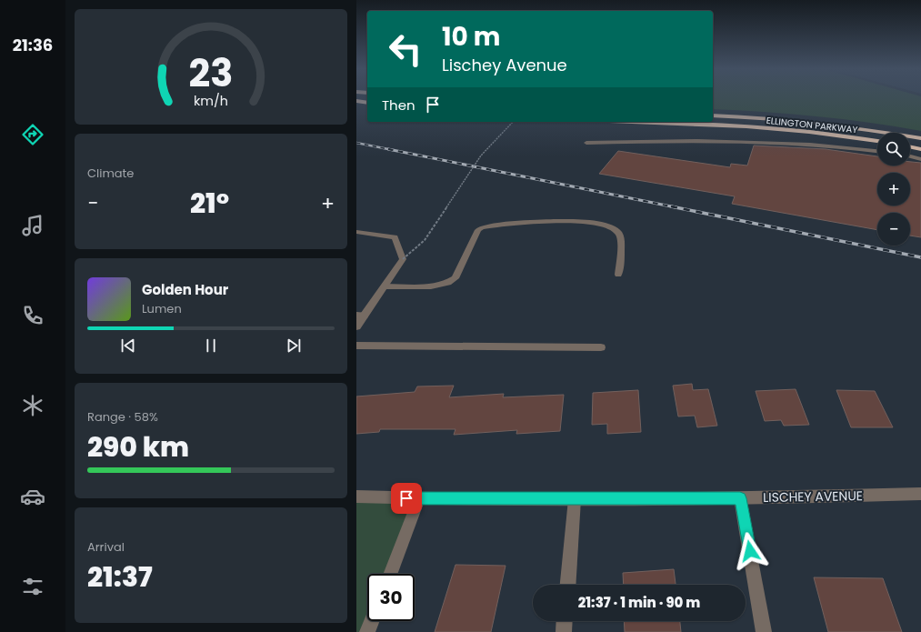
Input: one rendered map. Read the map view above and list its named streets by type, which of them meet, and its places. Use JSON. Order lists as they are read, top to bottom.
{
  "streets": {
    "highway": ["ELLINGTON PARKWAY"],
    "street": ["LISCHEY AVENUE"]
  },
  "page": {
    "tabs": "21:36",
    "turn": ["10 m", "Lischey Avenue"],
    "then": "Then",
    "map_buttons": ["+", "−"],
    "tile": [
      "Climate",
      ["Range · 58%", "290 km"],
      ["Arrival", "21:37"]
    ],
    "heat": ["−", "21°", "+"],
    "song": ["Golden Hour", "Lumen"],
    "limit": "30",
    "trip": "21:37 · 1 min · 90 m",
    "gauge": ["23", "km/h"]
  }
}
